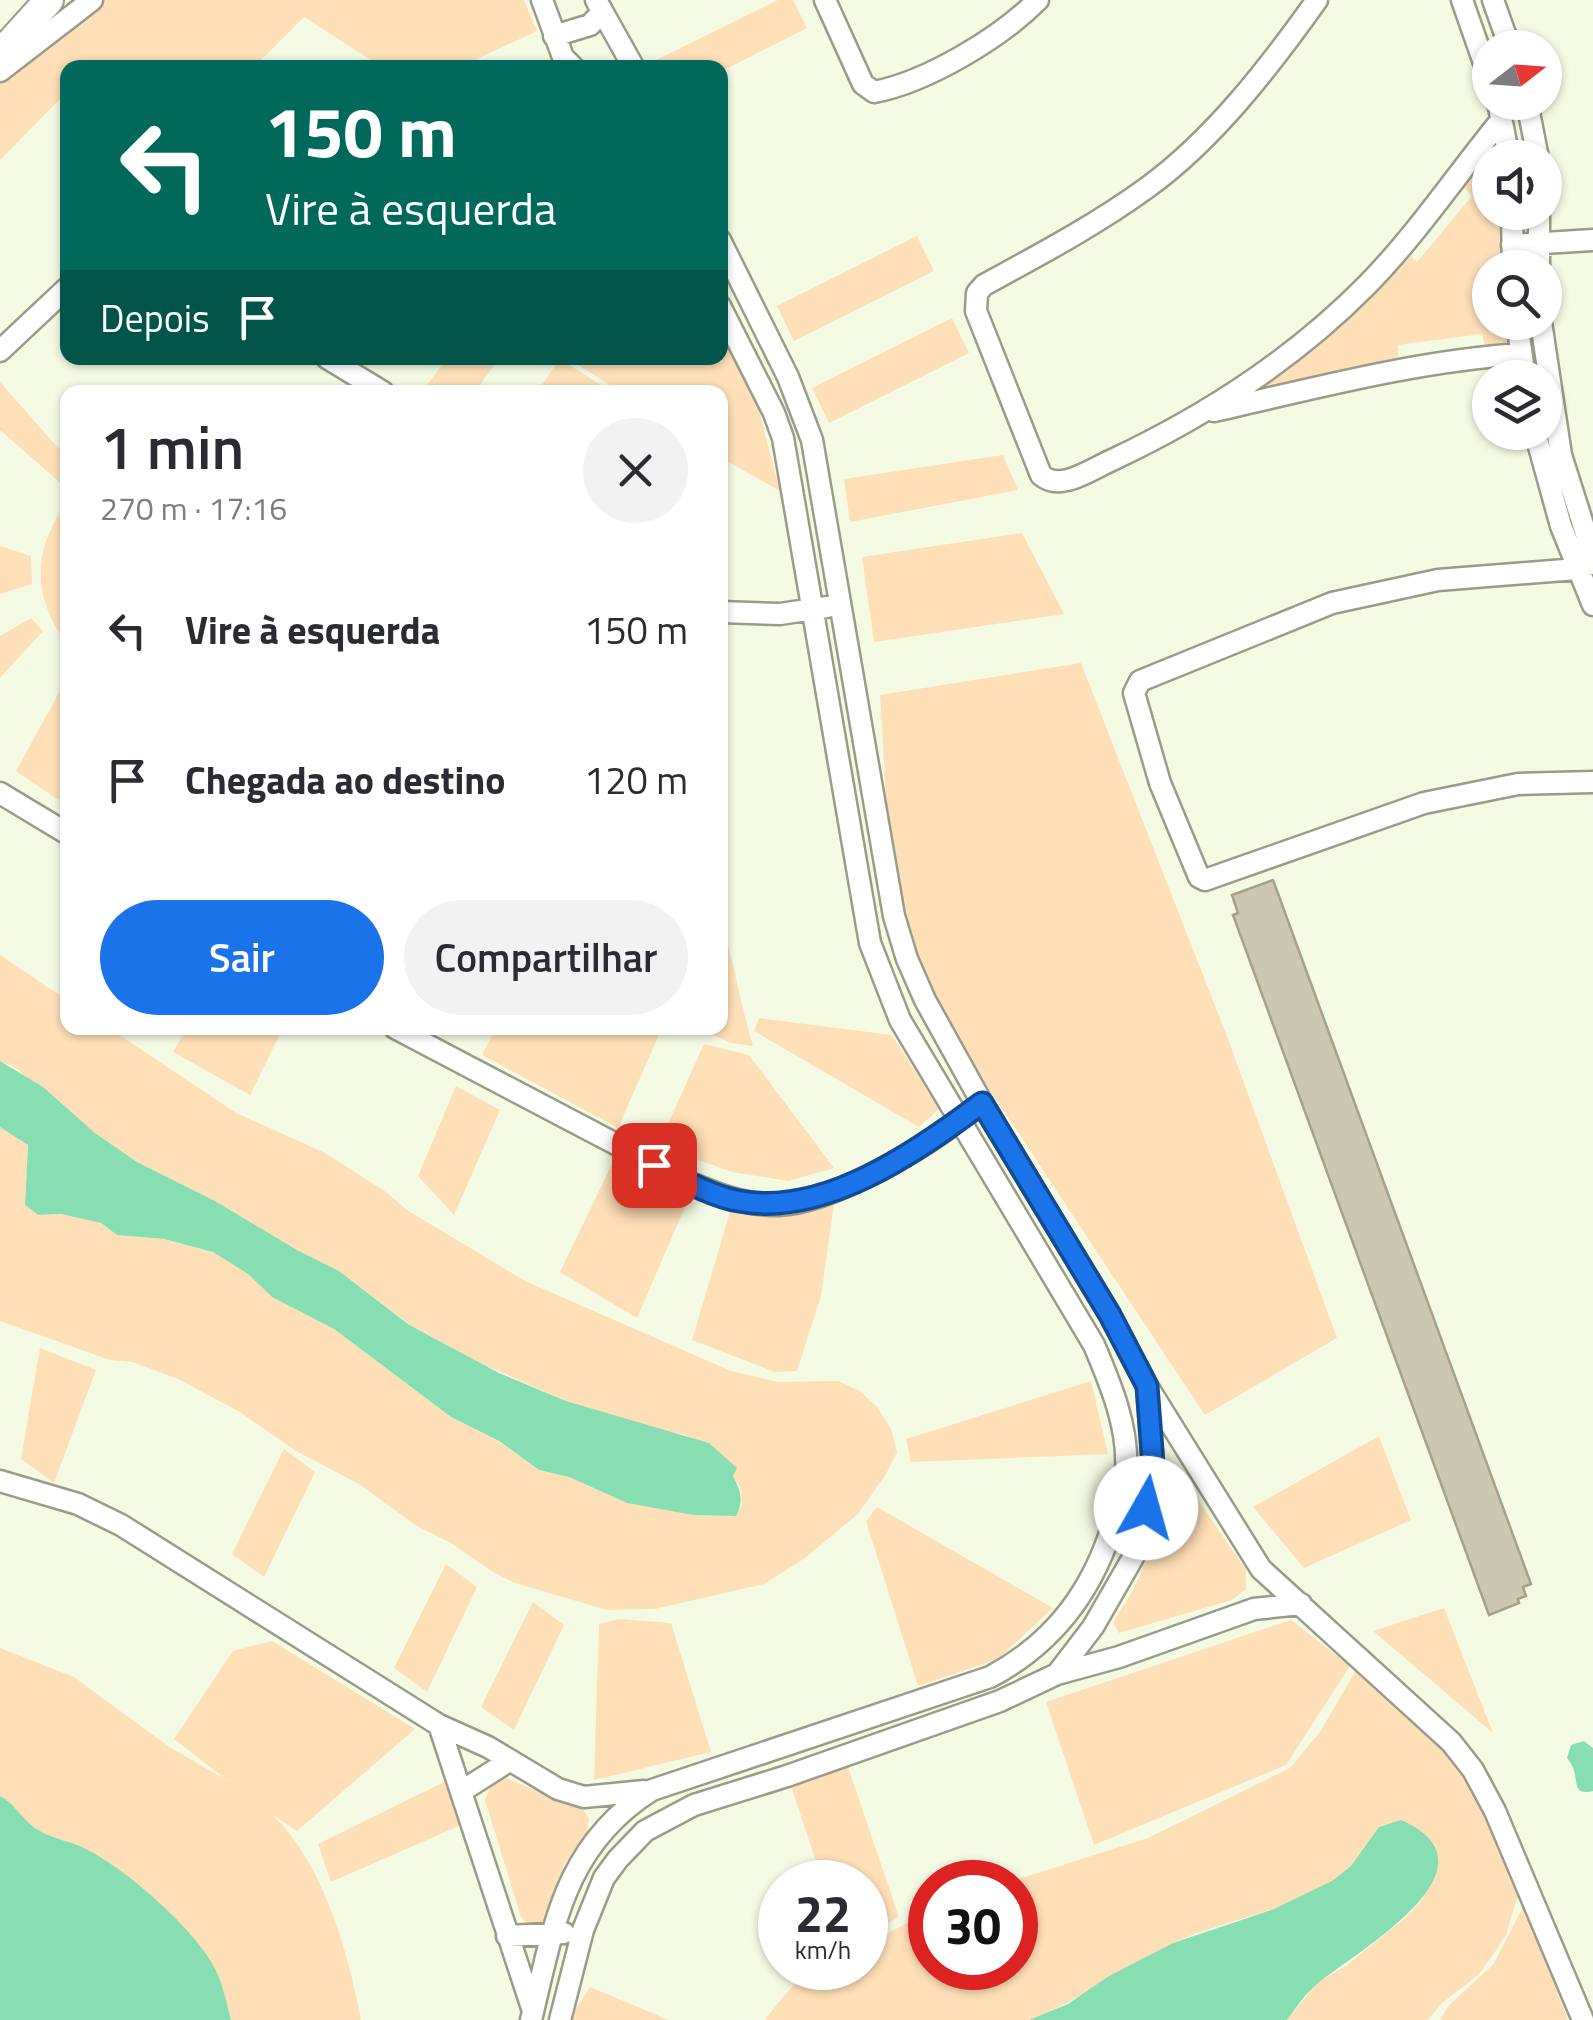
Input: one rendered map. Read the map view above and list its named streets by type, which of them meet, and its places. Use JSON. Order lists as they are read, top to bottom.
{
  "north": "right",
  "page": {
    "turn": ["150 m", "Vire à esquerda"],
    "then": "Depois",
    "heading": ["1 min", "270 m · 17:16"],
    "list": [
      {
        "name": "Vire à esquerda",
        "value": "150 m"
      },
      {
        "name": "Chegada ao destino",
        "value": "120 m"
      }
    ],
    "buttons": ["Sair", "Compartilhar"],
    "speed": "22 km/h",
    "limit": "30"
  }
}
